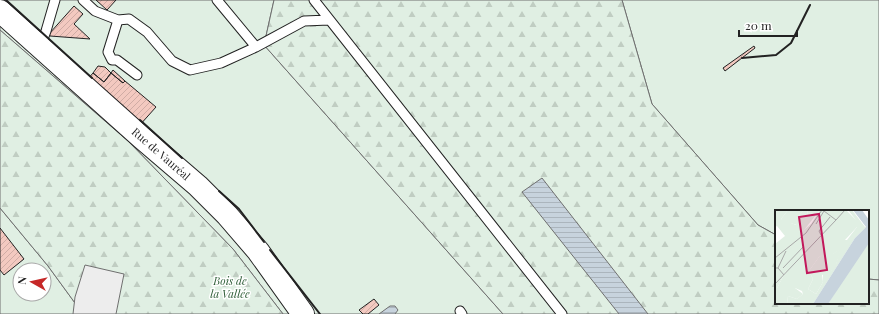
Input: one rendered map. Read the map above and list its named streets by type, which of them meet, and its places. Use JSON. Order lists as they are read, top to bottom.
{
  "streets": {
    "street": ["Rue de Vauréal"]
  },
  "parks": ["Bois de la Vallée"],
  "scale_bar": "20 m",
  "north": "left"
}
